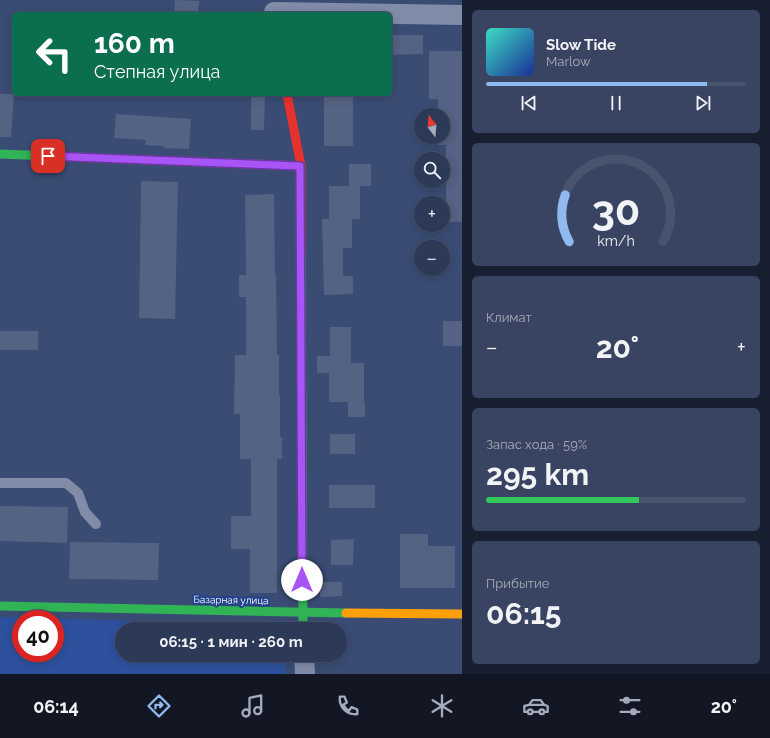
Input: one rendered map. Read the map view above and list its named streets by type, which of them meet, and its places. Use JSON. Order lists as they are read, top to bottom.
{
  "streets": {
    "street": ["Базарная улица"]
  },
  "north": "top",
  "page": {
    "turn": ["160 m", "Степная улица"],
    "song": ["Slow Tide", "Marlow"],
    "map_buttons": ["+", "−"],
    "tile": [
      "Климат",
      ["Запас хода · 59%", "295 km"],
      ["Прибытие", "06:15"]
    ],
    "heat": ["−", "20°", "+"],
    "limit": "40",
    "trip": "06:15 · 1 мин · 260 m",
    "tabs": ["06:14", "20°"],
    "gauge": ["30", "km/h"]
  }
}
